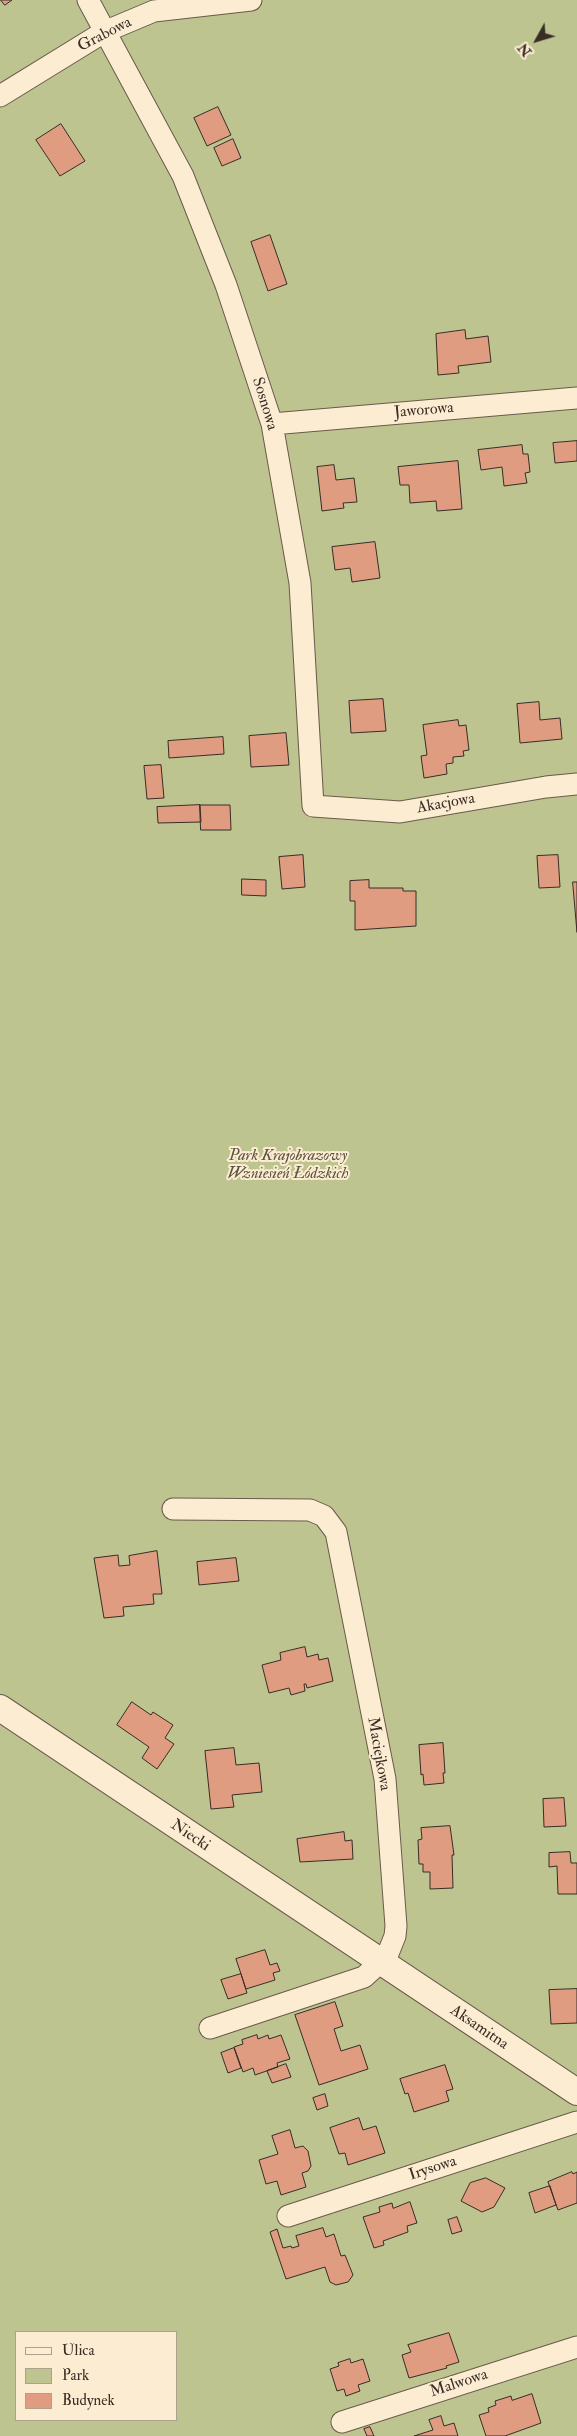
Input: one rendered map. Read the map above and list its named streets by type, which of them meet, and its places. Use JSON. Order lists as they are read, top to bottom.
{
  "streets": {
    "street": [
      "Grabowa",
      "Sosnowa",
      "Jaworowa",
      "Akacjowa",
      "Maciejkowa",
      "Niecki",
      "Aksamitna",
      "Irysowa",
      "Malwowa"
    ]
  },
  "crossings": [
    ["Grabowa", "Sosnowa"],
    ["Sosnowa", "Jaworowa"],
    ["Sosnowa", "Akacjowa"],
    ["Maciejkowa", "Niecki"],
    ["Maciejkowa", "Aksamitna"],
    ["Niecki", "Aksamitna"]
  ],
  "parks": ["Park Krajobrazowy Wzniesień Łódzkich"],
  "legend": ["Ulica", "Park", "Budynek"],
  "north": "bottom left"
}
